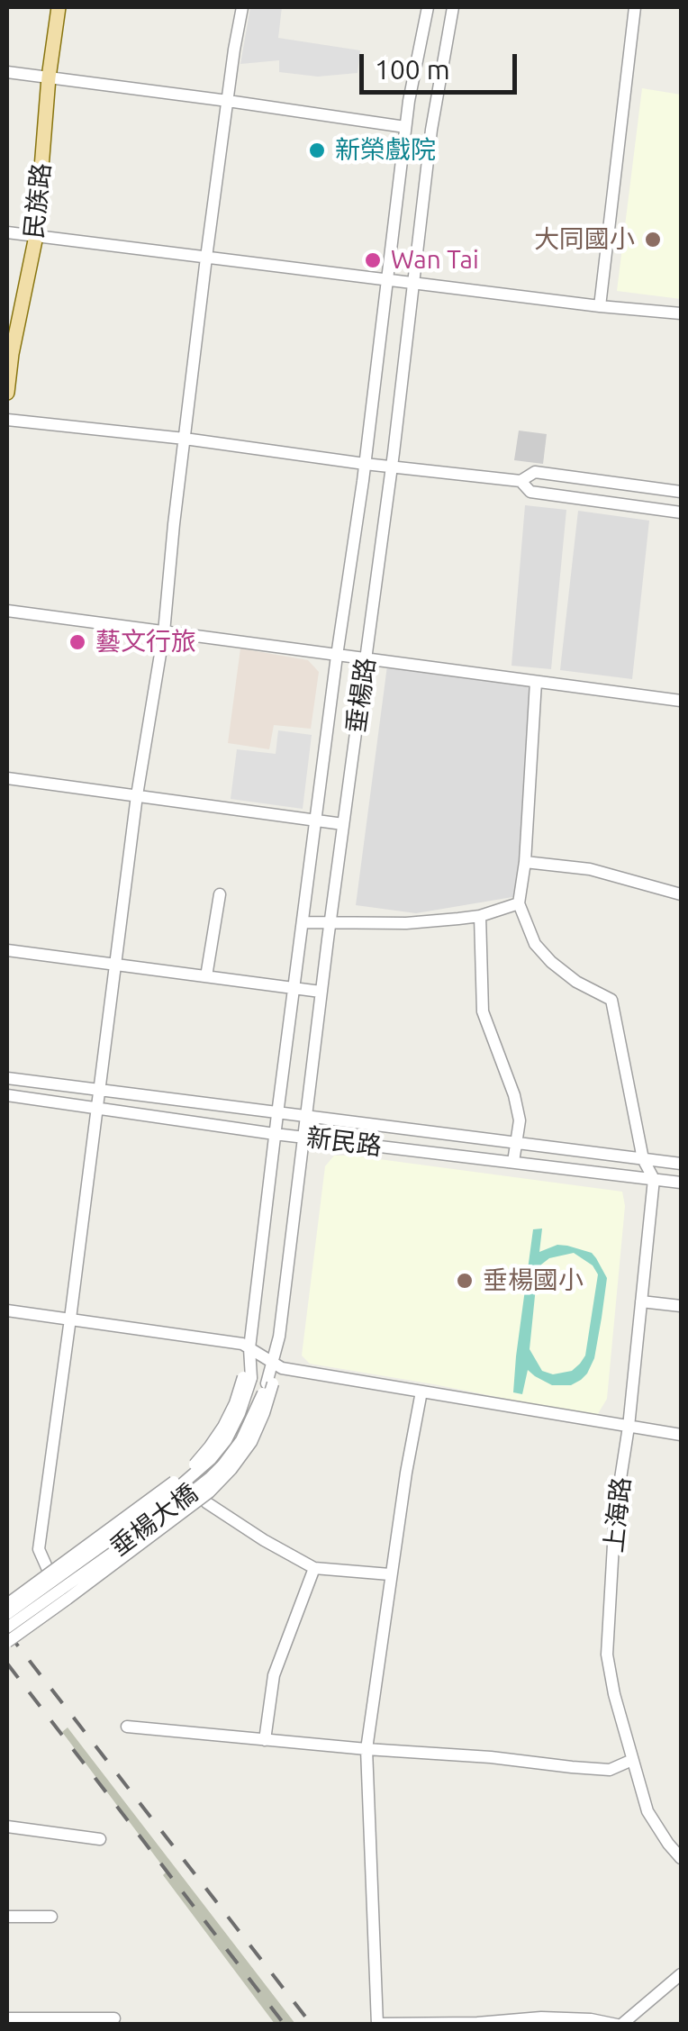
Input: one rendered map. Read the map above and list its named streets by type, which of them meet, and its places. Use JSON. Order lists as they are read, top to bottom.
{
  "streets": {
    "main road": ["民族路"],
    "street": [
      "垂楊路",
      "新民路",
      "上海路",
      "垂楊大橋"
    ]
  },
  "crossings": [
    ["垂楊路", "新民路"],
    ["垂楊路", "垂楊大橋"],
    ["新民路", "上海路"]
  ],
  "places": [
    "新榮戲院",
    "大同國小",
    "Wan Tai",
    "藝文行旅",
    "垂楊國小"
  ],
  "scale_bar": "100 m"
}
